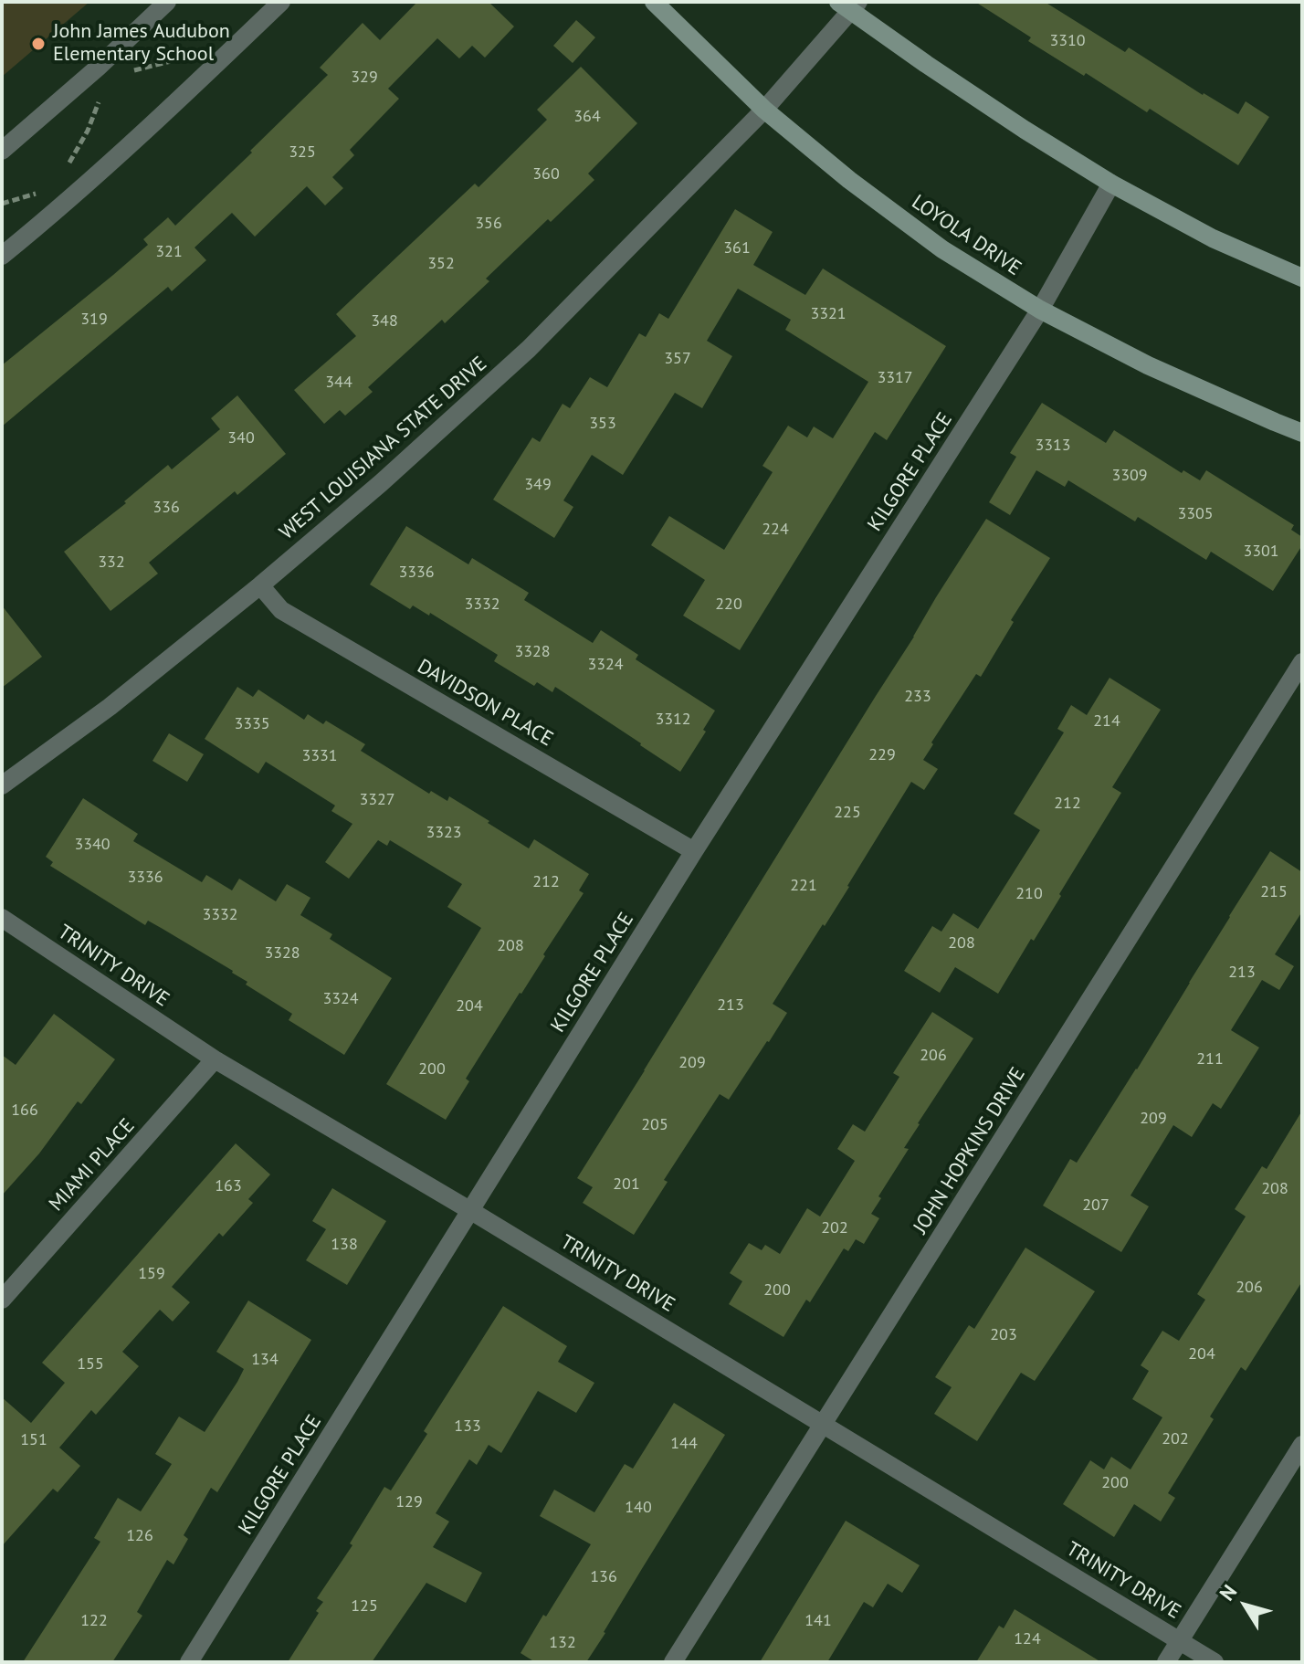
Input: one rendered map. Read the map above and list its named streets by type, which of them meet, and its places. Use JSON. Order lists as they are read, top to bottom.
{
  "streets": {
    "main road": ["LOYOLA DRIVE"],
    "street": [
      "WEST LOUISIANA STATE DRIVE",
      "KILGORE PLACE",
      "DAVIDSON PLACE",
      "TRINITY DRIVE",
      "JOHN HOPKINS DRIVE",
      "MIAMI PLACE"
    ]
  },
  "crossings": [
    ["LOYOLA DRIVE", "WEST LOUISIANA STATE DRIVE"],
    ["LOYOLA DRIVE", "KILGORE PLACE"],
    ["WEST LOUISIANA STATE DRIVE", "DAVIDSON PLACE"],
    ["KILGORE PLACE", "DAVIDSON PLACE"],
    ["KILGORE PLACE", "TRINITY DRIVE"],
    ["TRINITY DRIVE", "JOHN HOPKINS DRIVE"],
    ["TRINITY DRIVE", "MIAMI PLACE"]
  ],
  "places": ["John James Audubon Elementary School"],
  "house_numbers": [
    "3310",
    "329",
    "364",
    "325",
    "360",
    "356",
    "361",
    "321",
    "352",
    "3321",
    "319",
    "348",
    "357",
    "3317",
    "344",
    "353",
    "340",
    "3313",
    "3309",
    "349",
    "336",
    "3305",
    "224",
    "3301",
    "332",
    "3336",
    "3332",
    "220",
    "3328",
    "3324",
    "233",
    "3312",
    "214",
    "3335",
    "229",
    "3331",
    "3327",
    "212",
    "225",
    "3323",
    "3340",
    "3336",
    "212",
    "221",
    "215",
    "210",
    "3332",
    "208",
    "208",
    "3328",
    "213",
    "3324",
    "213",
    "204",
    "206",
    "211",
    "209",
    "200",
    "166",
    "209",
    "205",
    "201",
    "163",
    "208",
    "207",
    "202",
    "138",
    "159",
    "206",
    "200",
    "203",
    "204",
    "134",
    "155",
    "133",
    "202",
    "151",
    "144",
    "200",
    "129",
    "140",
    "126",
    "136",
    "125",
    "122",
    "141",
    "124",
    "132"
  ],
  "north": "top left"
}
